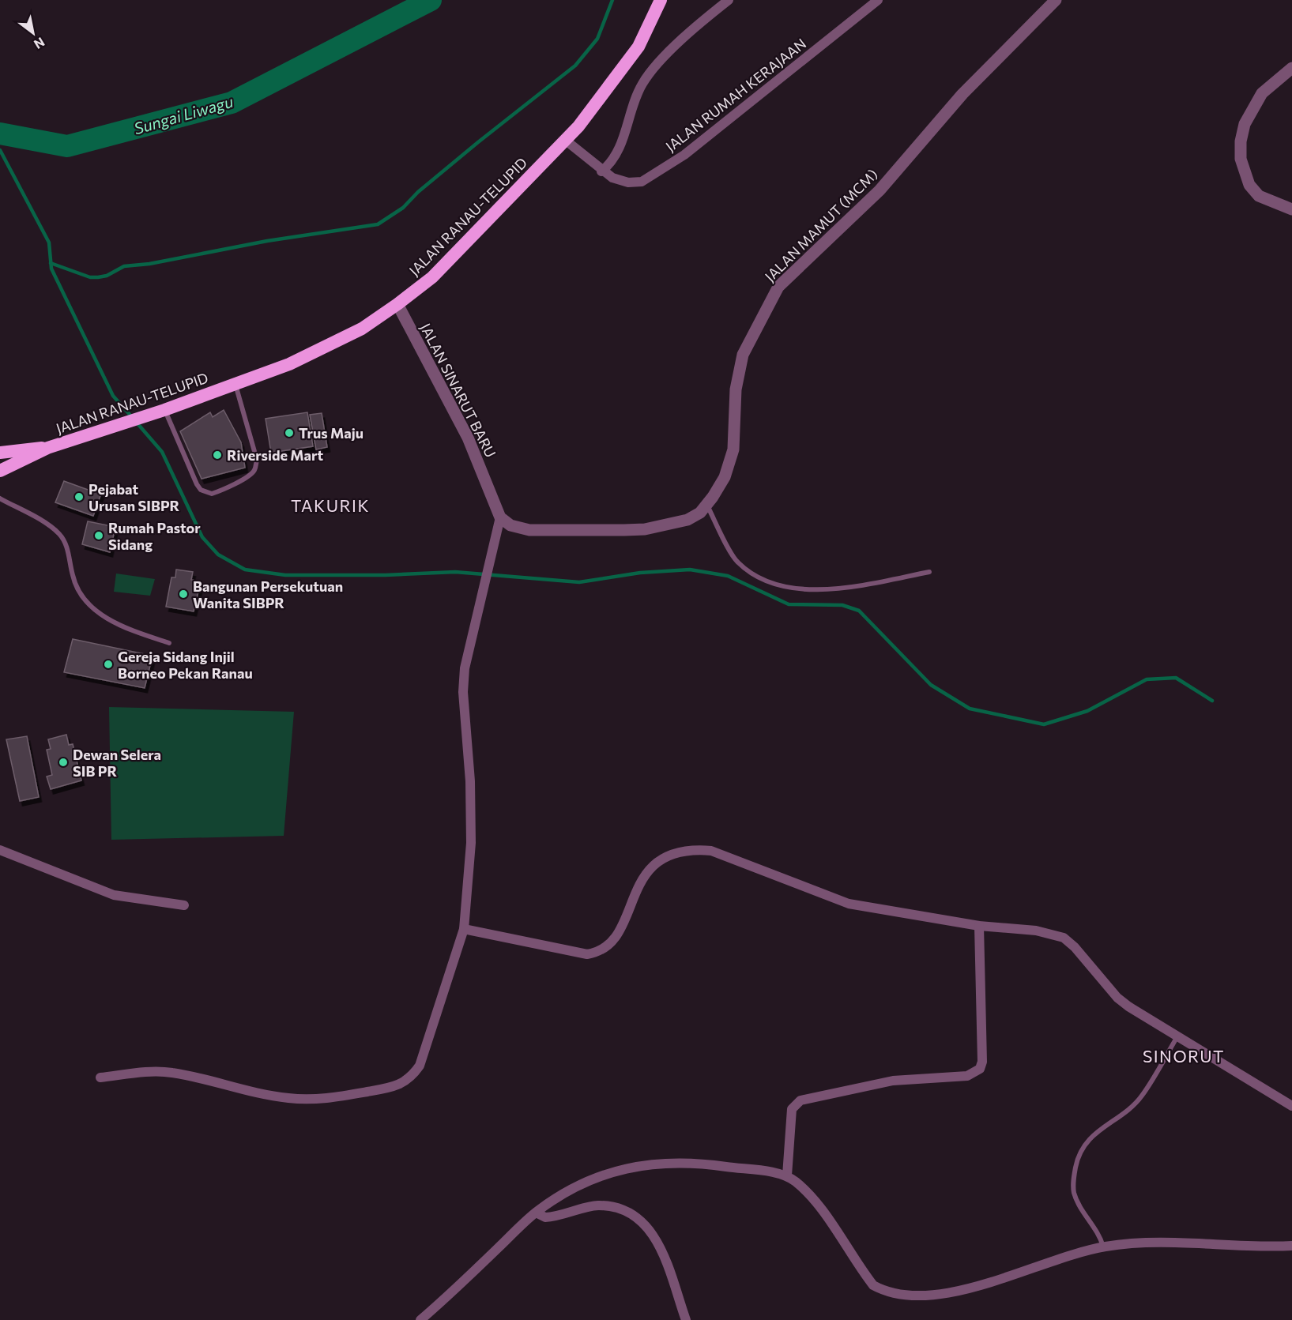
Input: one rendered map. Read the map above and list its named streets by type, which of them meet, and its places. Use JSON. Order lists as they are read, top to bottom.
{
  "streets": {
    "highway": ["JALAN RANAU-TELUPID"],
    "street": ["JALAN RUMAH KERAJAAN", "JALAN MAMUT (MCM)", "JALAN SINARUT BARU"]
  },
  "crossings": [
    ["JALAN RUMAH KERAJAAN", "JALAN RANAU-TELUPID"],
    ["JALAN RANAU-TELUPID", "JALAN SINARUT BARU"],
    ["JALAN MAMUT (MCM)", "JALAN SINARUT BARU"]
  ],
  "districts": ["TAKURIK", "SINORUT"],
  "water": ["Sungai Liwagu"],
  "places": [
    "Trus Maju",
    "Riverside Mart",
    "Pejabat Urusan SIBPR",
    "Rumah Pastor Sidang",
    "Bangunan Persekutuan Wanita SIBPR",
    "Gereja Sidang Injil Borneo Pekan Ranau",
    "Dewan Selera SIB PR"
  ],
  "north": "bottom right"
}
